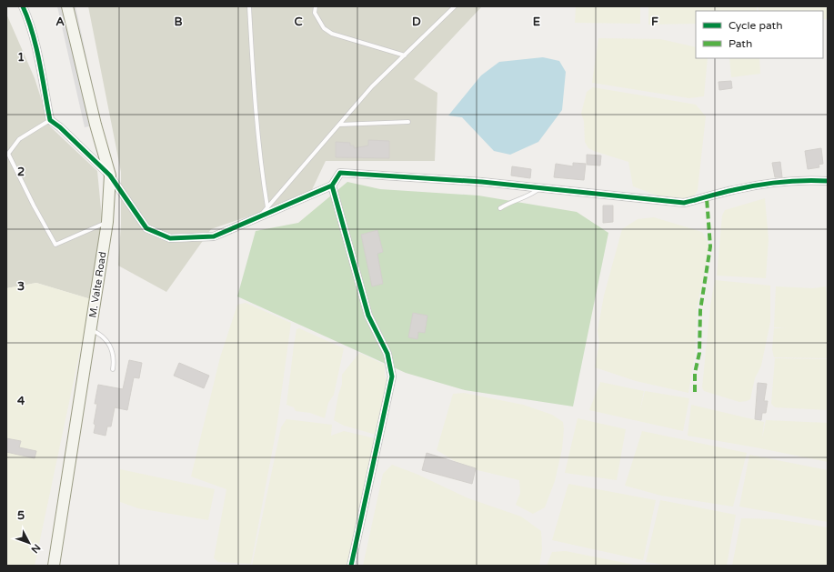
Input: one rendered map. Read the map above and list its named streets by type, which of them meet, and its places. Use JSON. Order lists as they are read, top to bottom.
{
  "streets": {
    "main road": ["M. Valte Road"]
  },
  "legend": ["Cycle path", "Path"],
  "north": "bottom right",
  "grid": {
    "columns": [
      "A",
      "B",
      "C",
      "D",
      "E",
      "F"
    ],
    "rows": [
      "1",
      "2",
      "3",
      "4",
      "5"
    ]
  }
}
